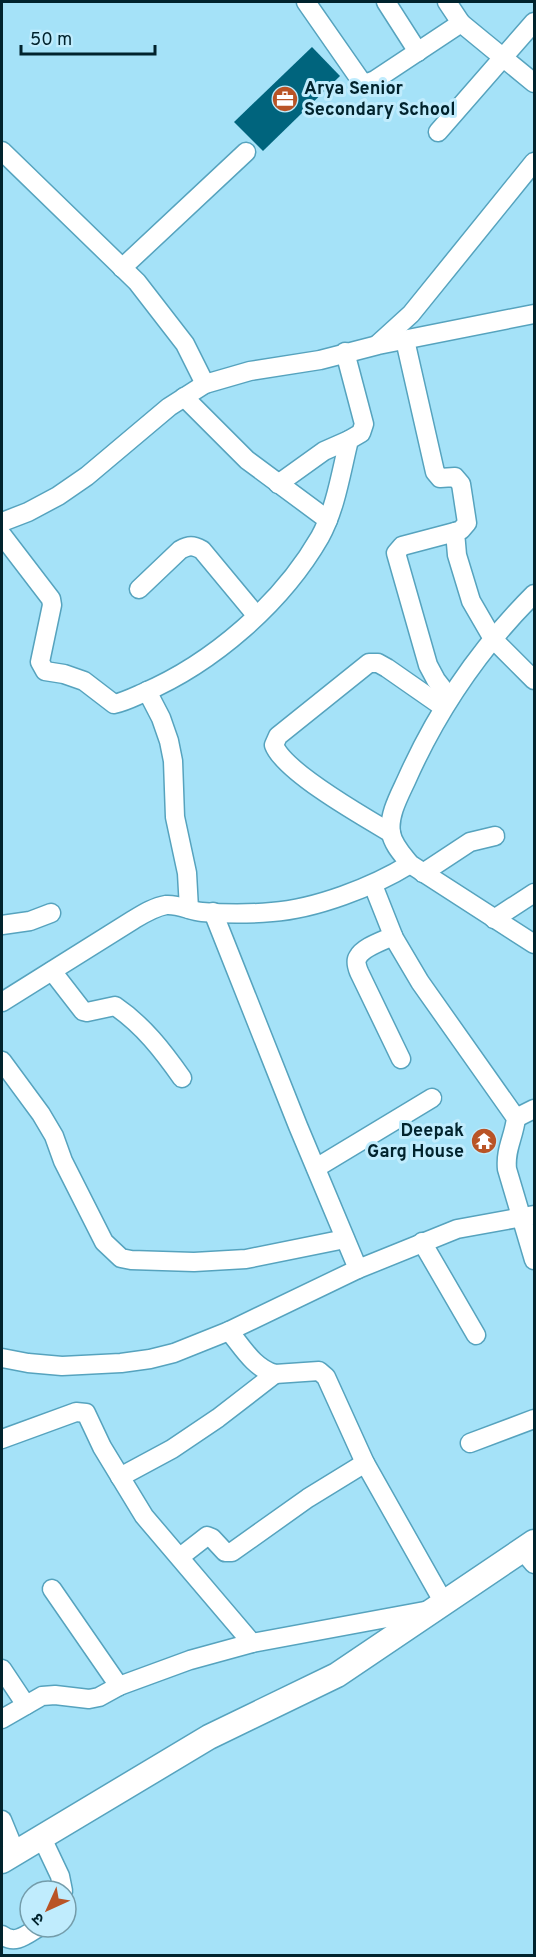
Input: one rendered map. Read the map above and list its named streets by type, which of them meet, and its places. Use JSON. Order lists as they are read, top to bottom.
{
  "places": {
    "office": ["Arya Senior Secondary School"],
    "temple": ["Deepak Garg House"]
  },
  "scale_bar": "50 m",
  "north": "bottom left"
}
